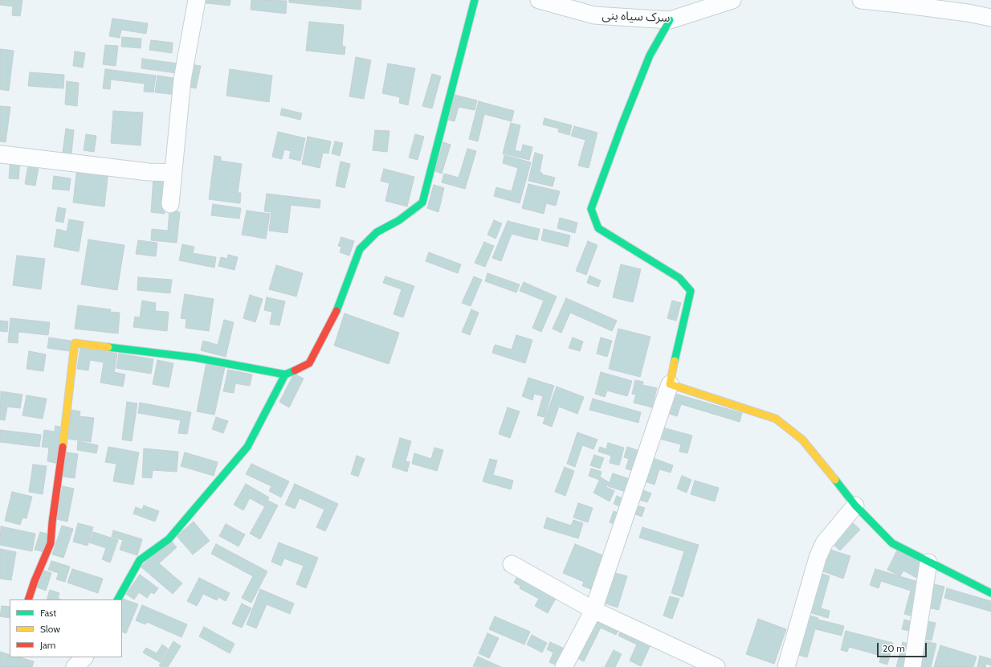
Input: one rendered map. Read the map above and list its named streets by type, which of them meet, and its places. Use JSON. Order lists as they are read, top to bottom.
{
  "streets": {
    "street": ["سرک سیاه بنی"]
  },
  "legend": ["Fast", "Slow", "Jam"],
  "scale_bar": "20 m"
}
